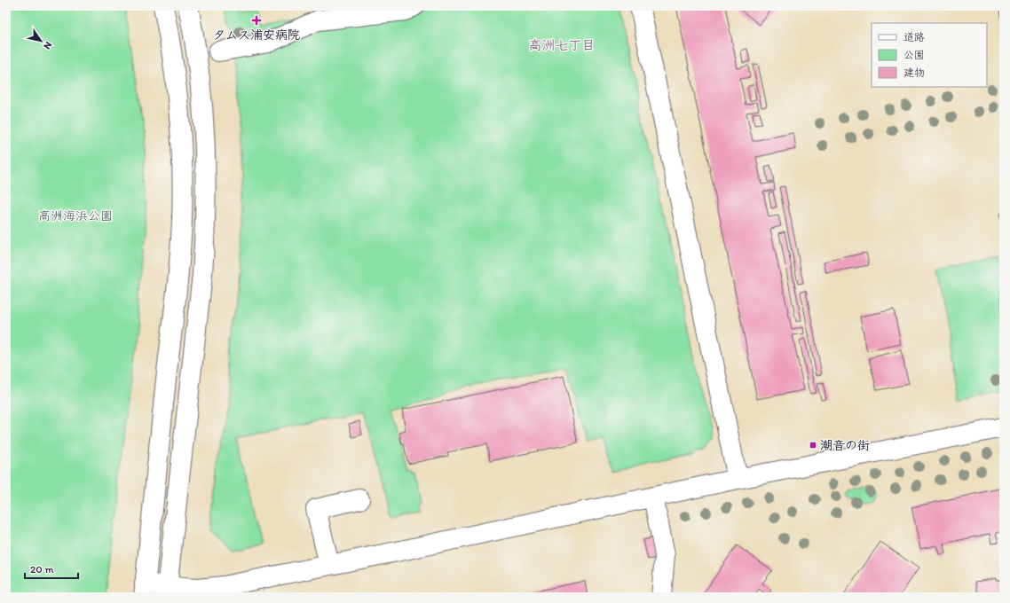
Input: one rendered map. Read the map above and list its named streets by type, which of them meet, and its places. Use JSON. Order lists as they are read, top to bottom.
{
  "districts": ["高洲七丁目"],
  "parks": ["高洲海浜公園"],
  "places": {
    "health": ["タムス浦安病院"],
    "transit": ["潮音の街"]
  },
  "legend": ["道路", "公園", "建物"],
  "scale_bar": "20 m",
  "north": "bottom right"
}
